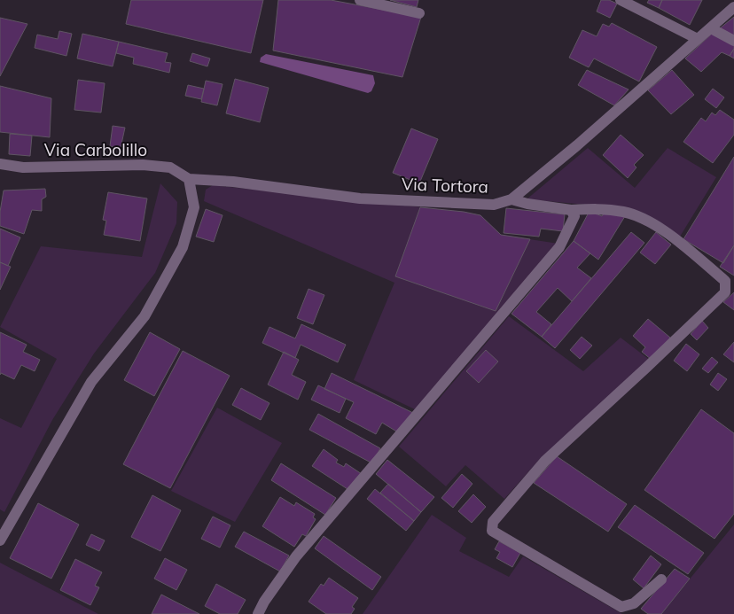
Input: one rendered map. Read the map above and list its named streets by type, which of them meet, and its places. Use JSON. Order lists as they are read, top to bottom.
{
  "streets": {
    "street": ["Via Carbolillo", "Via Tortora"]
  },
  "crossings": [
    ["Via Carbolillo", "Via Tortora"]
  ]
}
